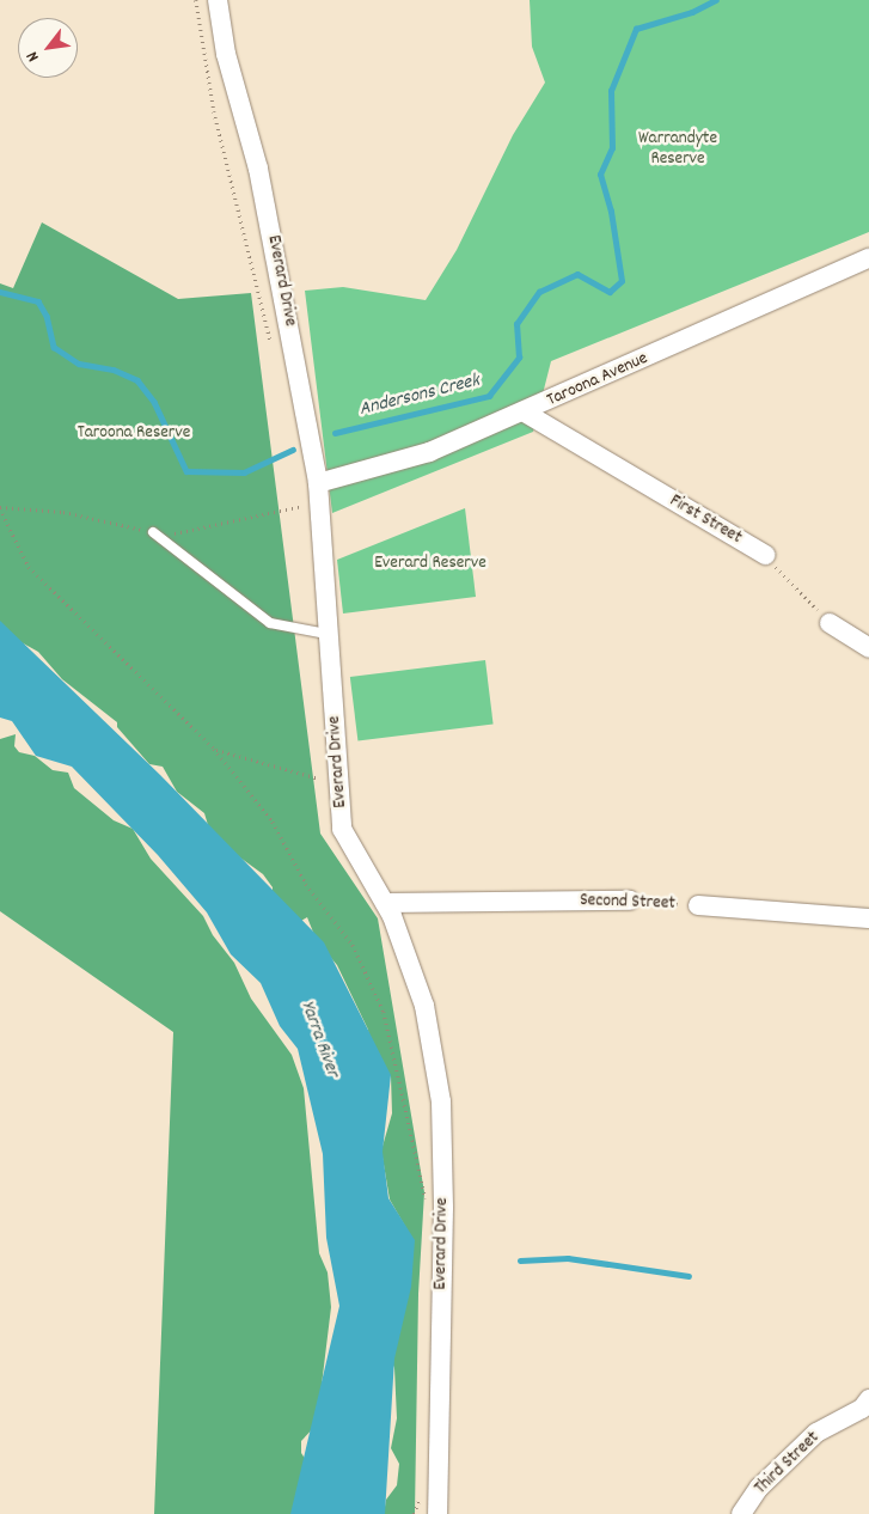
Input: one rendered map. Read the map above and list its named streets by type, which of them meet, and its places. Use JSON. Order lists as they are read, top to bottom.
{
  "streets": {
    "street": [
      "Everard Drive",
      "Taroona Avenue",
      "First Street",
      "Second Street",
      "Third Street"
    ]
  },
  "crossings": [
    ["Everard Drive", "Taroona Avenue"],
    ["Everard Drive", "Second Street"],
    ["Taroona Avenue", "First Street"]
  ],
  "water": ["Andersons Creek", "Yarra River"],
  "parks": ["Warrandyte Reserve", "Taroona Reserve", "Everard Reserve"],
  "north": "bottom left"
}
